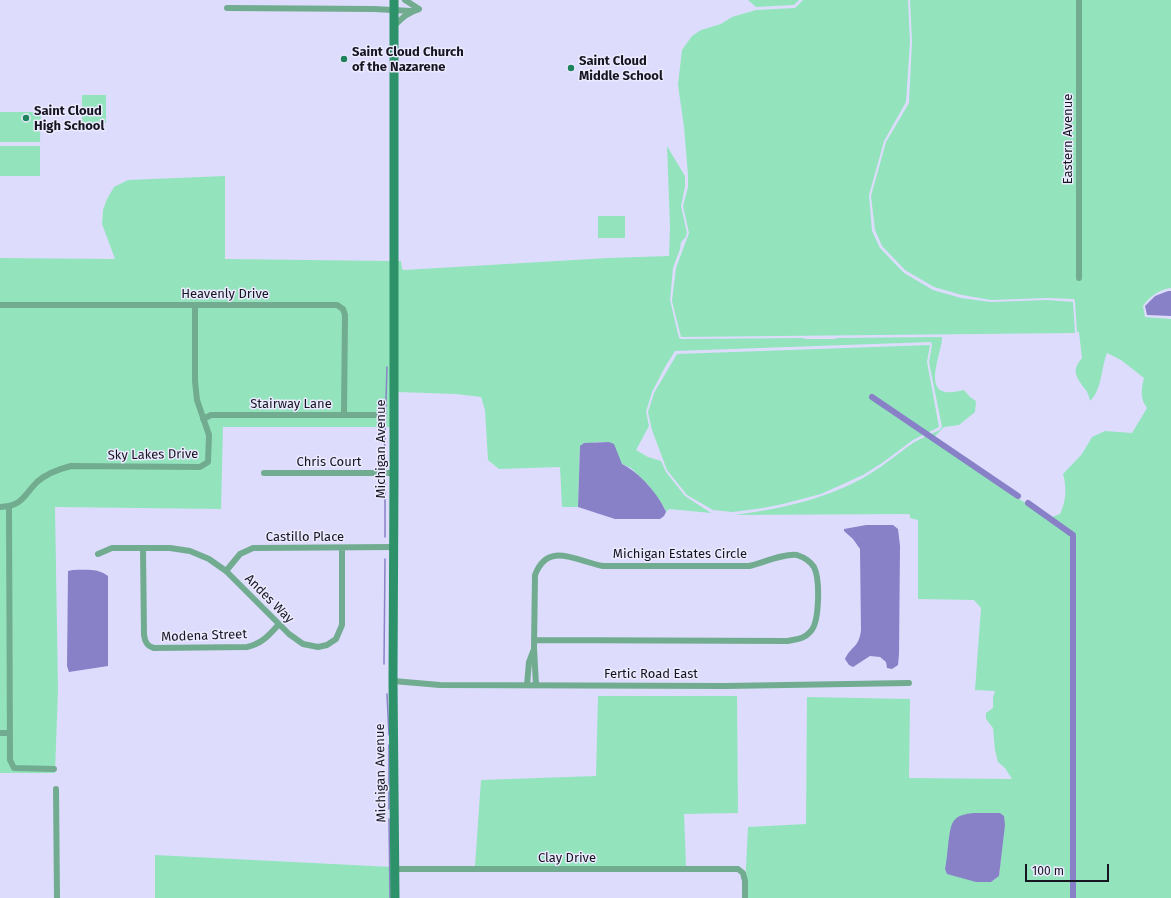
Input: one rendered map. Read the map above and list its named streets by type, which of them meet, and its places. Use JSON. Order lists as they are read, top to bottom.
{
  "streets": {
    "street": [
      "Eastern Avenue",
      "Heavenly Drive",
      "Stairway Lane",
      "Michigan Avenue",
      "Sky Lakes Drive",
      "Chris Court",
      "Castillo Place",
      "Michigan Estates Circle",
      "Andes Way",
      "Modena Street",
      "Fertic Road East",
      "Clay Drive"
    ]
  },
  "crossings": [
    ["Heavenly Drive", "Stairway Lane"],
    ["Heavenly Drive", "Sky Lakes Drive"],
    ["Stairway Lane", "Sky Lakes Drive"],
    ["Michigan Avenue", "Chris Court"],
    ["Michigan Avenue", "Castillo Place"],
    ["Michigan Avenue", "Fertic Road East"],
    ["Michigan Avenue", "Clay Drive"],
    ["Castillo Place", "Andes Way"],
    ["Michigan Estates Circle", "Fertic Road East"],
    ["Andes Way", "Modena Street"]
  ],
  "places": ["Saint Cloud Church of the Nazarene", "Saint Cloud Middle School", "Saint Cloud High School"],
  "scale_bar": "100 m"
}
